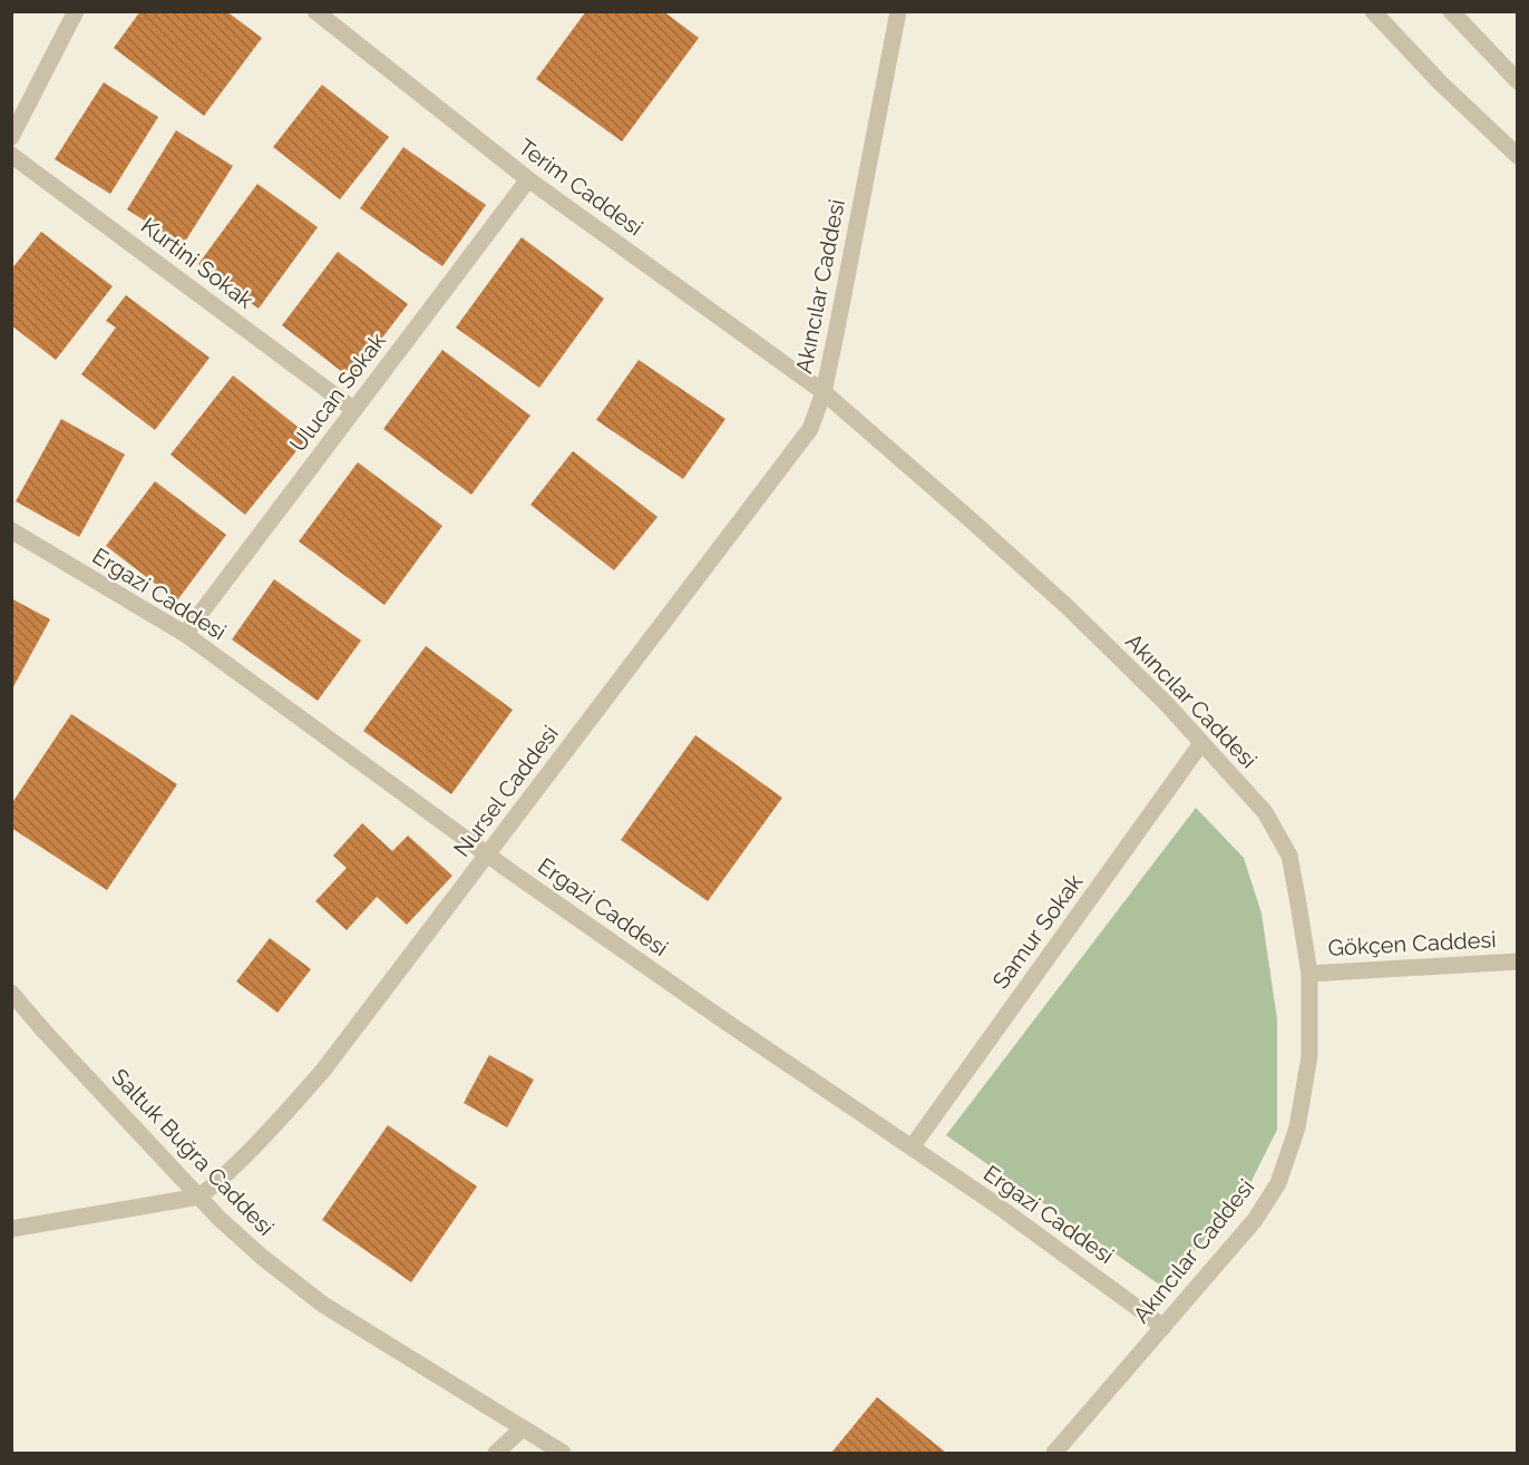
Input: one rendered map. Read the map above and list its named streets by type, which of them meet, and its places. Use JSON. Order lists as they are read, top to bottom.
{
  "streets": {
    "street": [
      "Terim Caddesi",
      "Kurtini Sokak",
      "Akıncılar Caddesi",
      "Ulucan Sokak",
      "Ergazi Caddesi",
      "Nursel Caddesi",
      "Samur Sokak",
      "Gökçen Caddesi",
      "Saltuk Buğra Caddesi"
    ]
  },
  "crossings": [
    ["Terim Caddesi", "Akıncılar Caddesi"],
    ["Terim Caddesi", "Ulucan Sokak"],
    ["Terim Caddesi", "Nursel Caddesi"],
    ["Kurtini Sokak", "Ulucan Sokak"],
    ["Akıncılar Caddesi", "Ergazi Caddesi"],
    ["Akıncılar Caddesi", "Nursel Caddesi"],
    ["Akıncılar Caddesi", "Samur Sokak"],
    ["Akıncılar Caddesi", "Gökçen Caddesi"],
    ["Ulucan Sokak", "Ergazi Caddesi"],
    ["Ergazi Caddesi", "Nursel Caddesi"],
    ["Ergazi Caddesi", "Samur Sokak"],
    ["Nursel Caddesi", "Saltuk Buğra Caddesi"]
  ]
}
